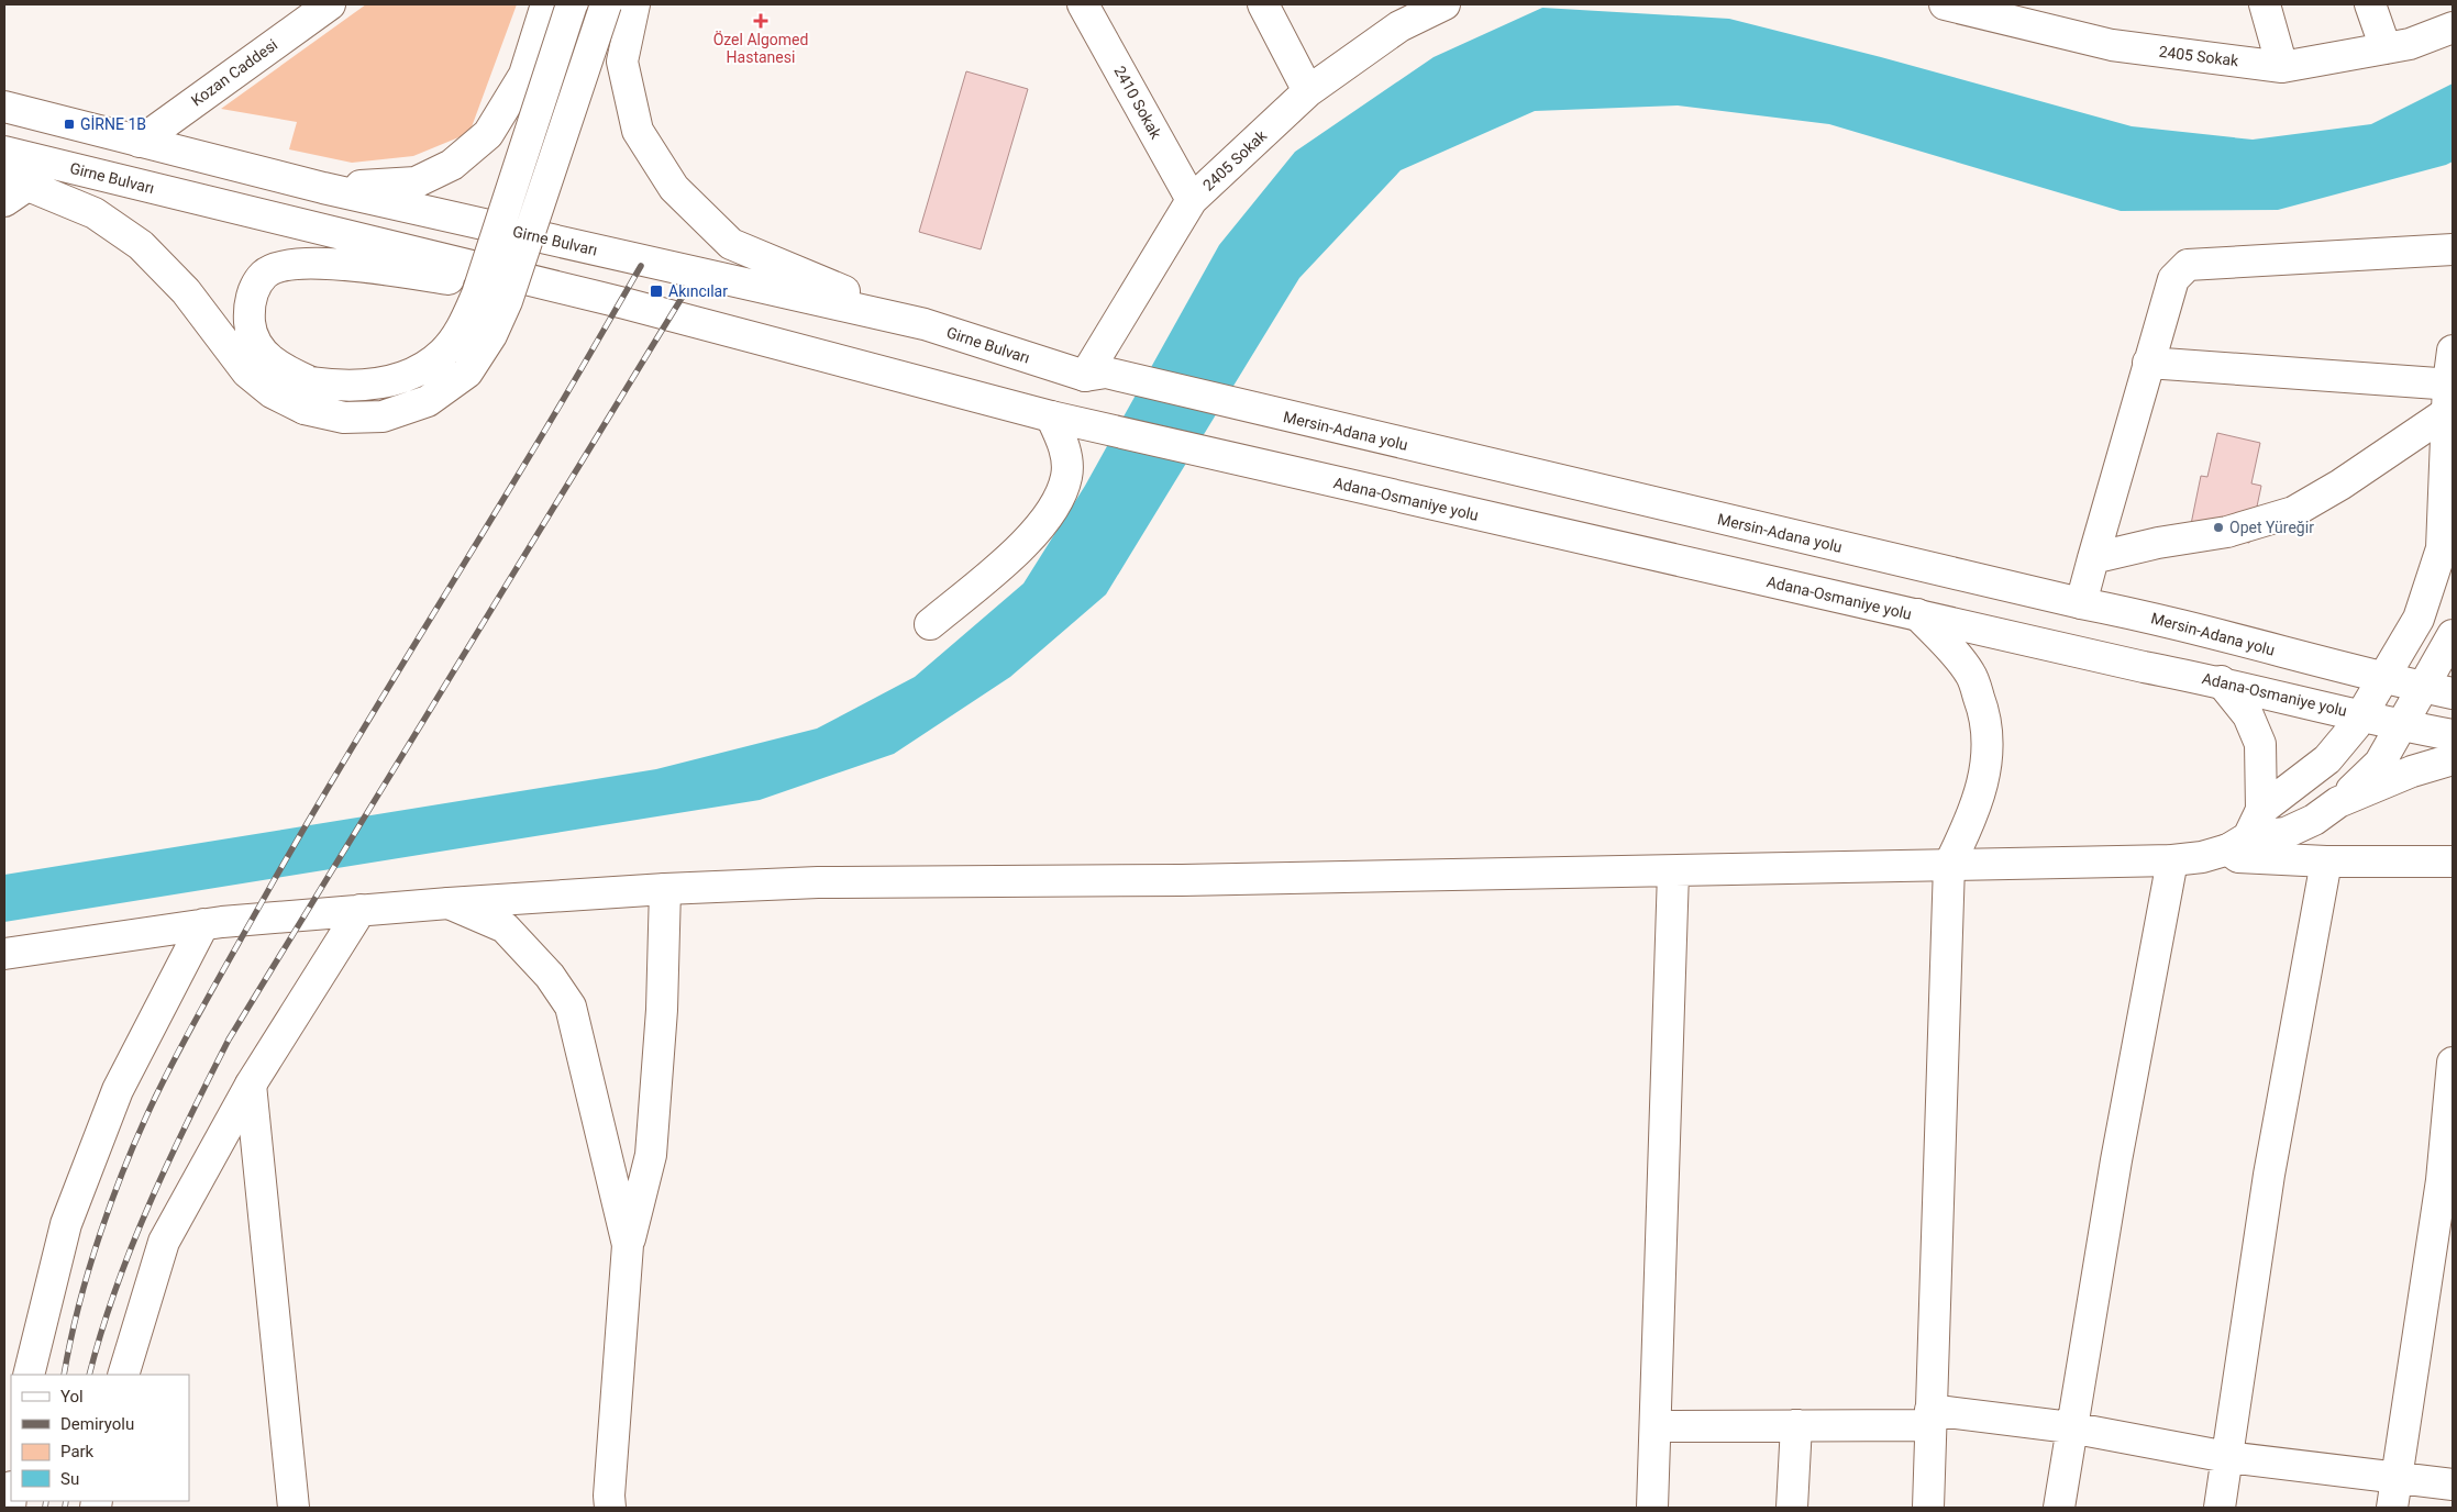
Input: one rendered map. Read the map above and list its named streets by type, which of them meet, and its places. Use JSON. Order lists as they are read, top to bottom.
{
  "streets": {
    "main road": [
      "2405 Sokak",
      "Kozan Caddesi",
      "2410 Sokak",
      "Girne Bulvarı",
      "Mersin-Adana yolu",
      "Adana-Osmaniye yolu"
    ]
  },
  "crossings": [
    ["2405 Sokak", "2410 Sokak"],
    ["2405 Sokak", "Girne Bulvarı"],
    ["2405 Sokak", "Mersin-Adana yolu"],
    ["Kozan Caddesi", "Girne Bulvarı"],
    ["Girne Bulvarı", "Mersin-Adana yolu"],
    ["Girne Bulvarı", "Adana-Osmaniye yolu"]
  ],
  "places": {
    "health": ["Özel Algomed Hastanesi"],
    "transit": ["GİRNE 1B", "Akıncılar"],
    "other": ["Opet Yüreğir"]
  },
  "legend": [
    "Yol",
    "Demiryolu",
    "Park",
    "Su"
  ]
}
